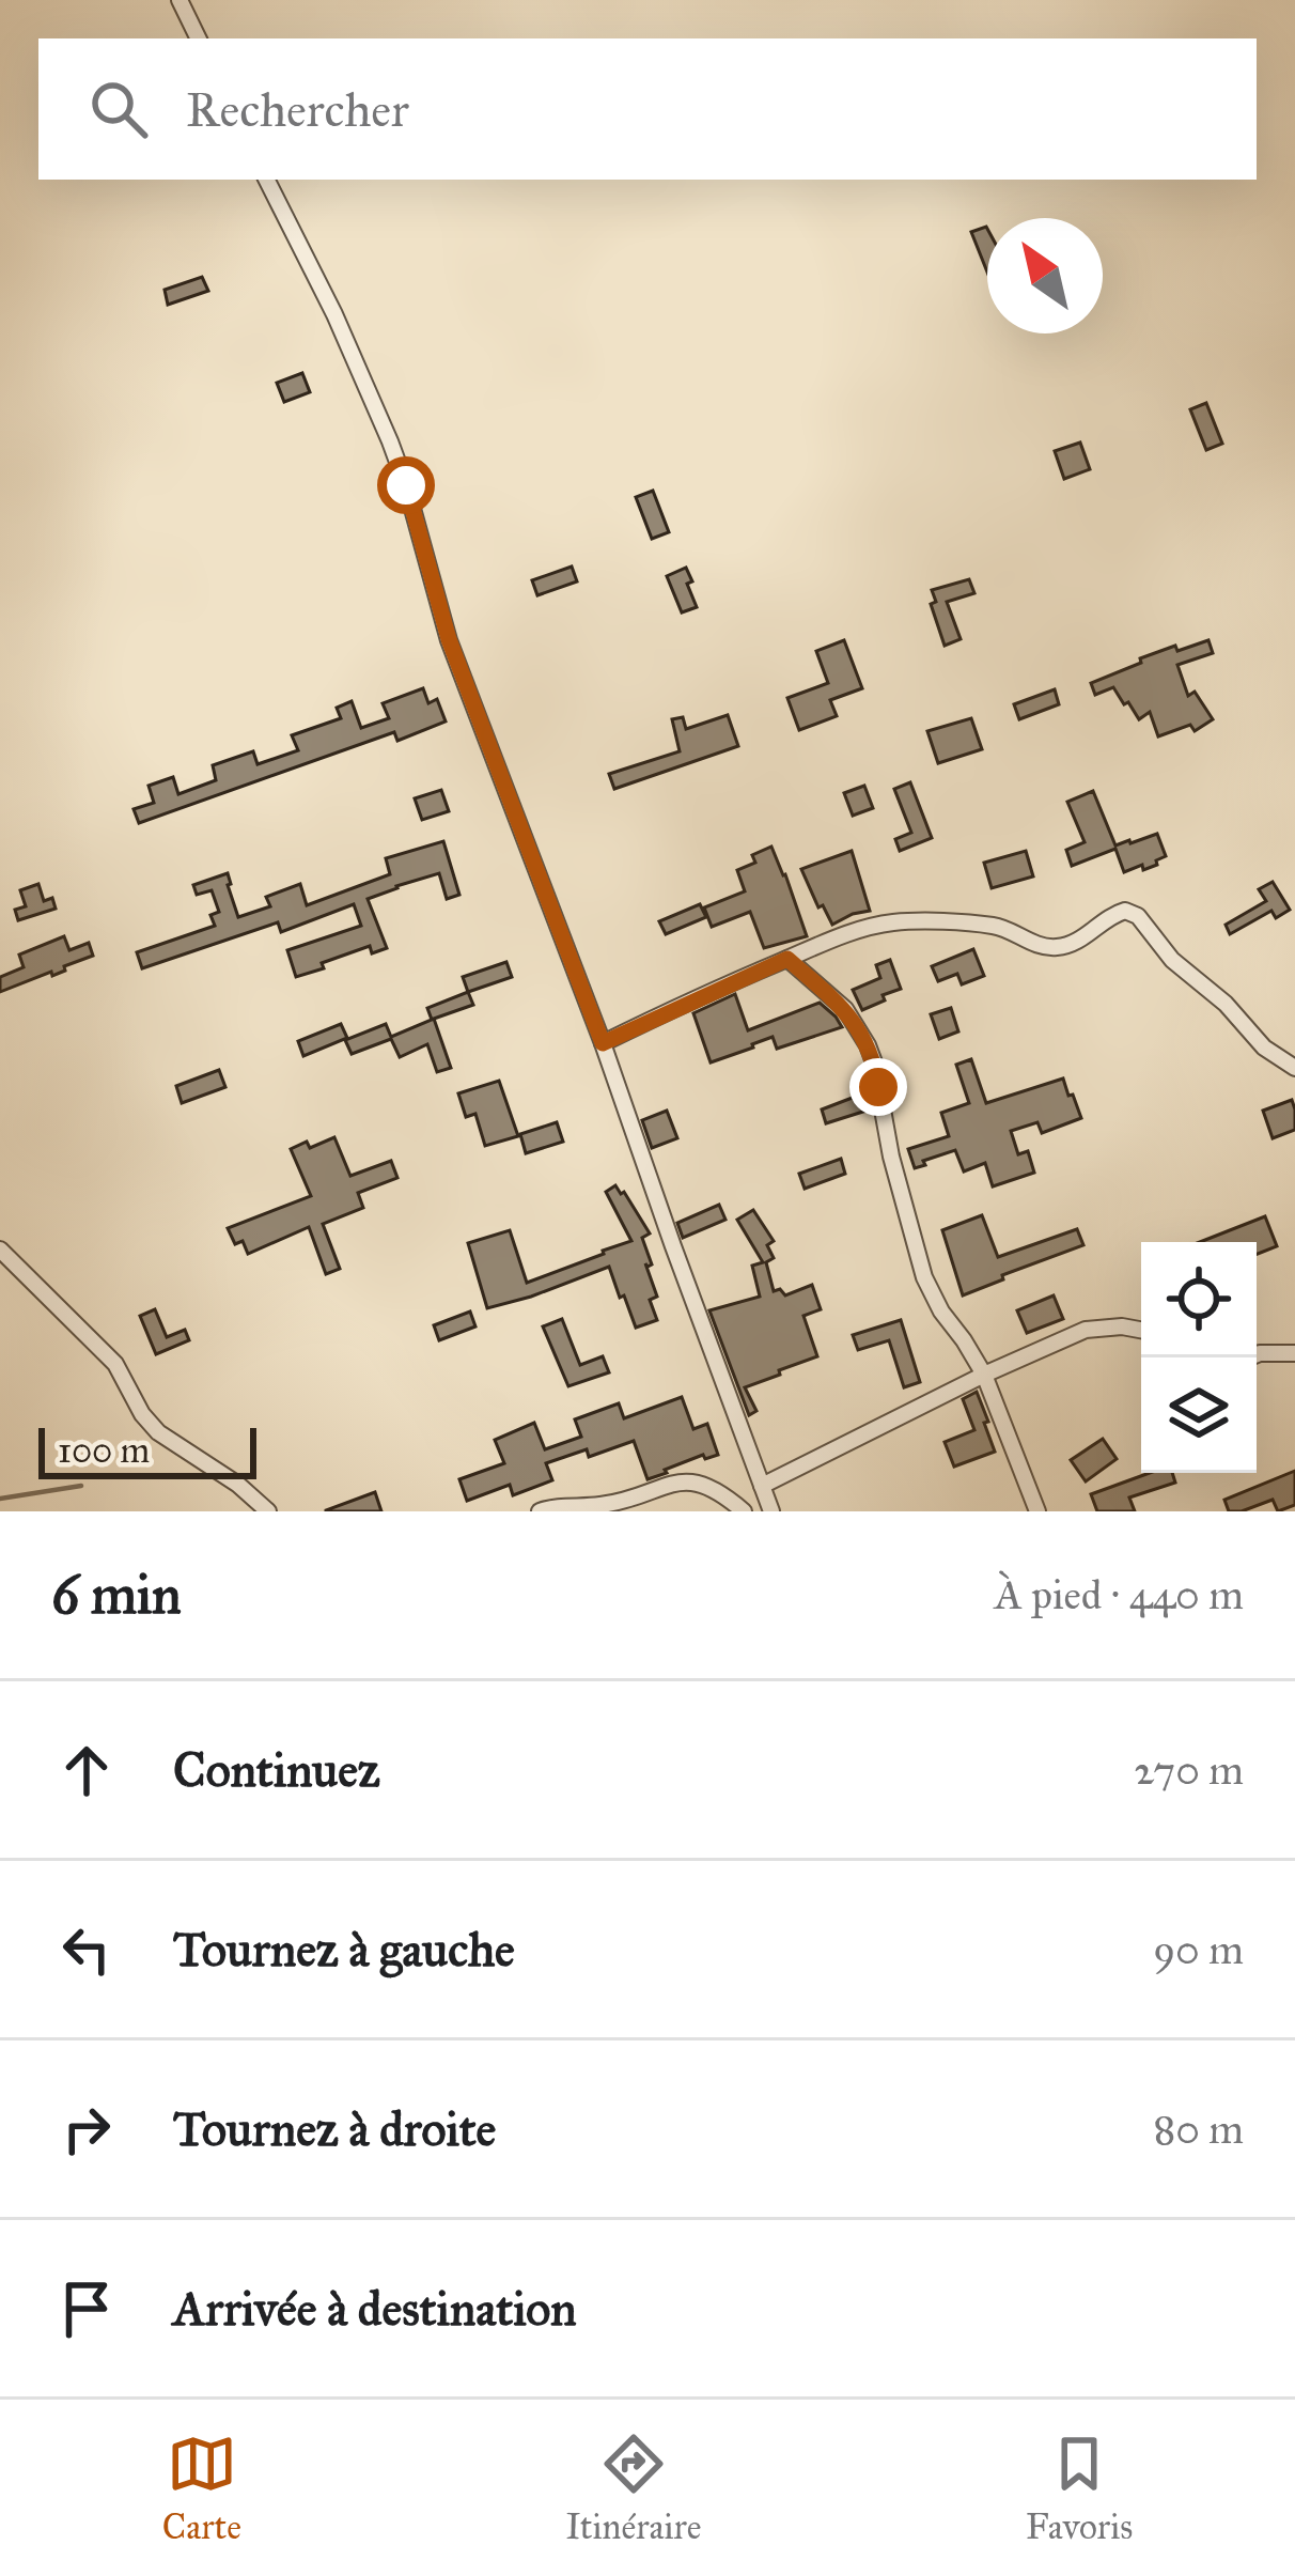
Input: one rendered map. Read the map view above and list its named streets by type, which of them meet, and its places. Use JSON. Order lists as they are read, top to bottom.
{
  "scale_bar": "100 m",
  "north": "top left",
  "page": {
    "search": "Rechercher",
    "scale": "100 m",
    "heading": ["6 min", "À pied · 440 m"],
    "list": [
      ["Continuez", "270 m"],
      ["Tournez à gauche", "90 m"],
      ["Tournez à droite", "80 m"],
      "Arrivée à destination"
    ],
    "nav": ["Carte", "Itinéraire", "Favoris"]
  }
}
